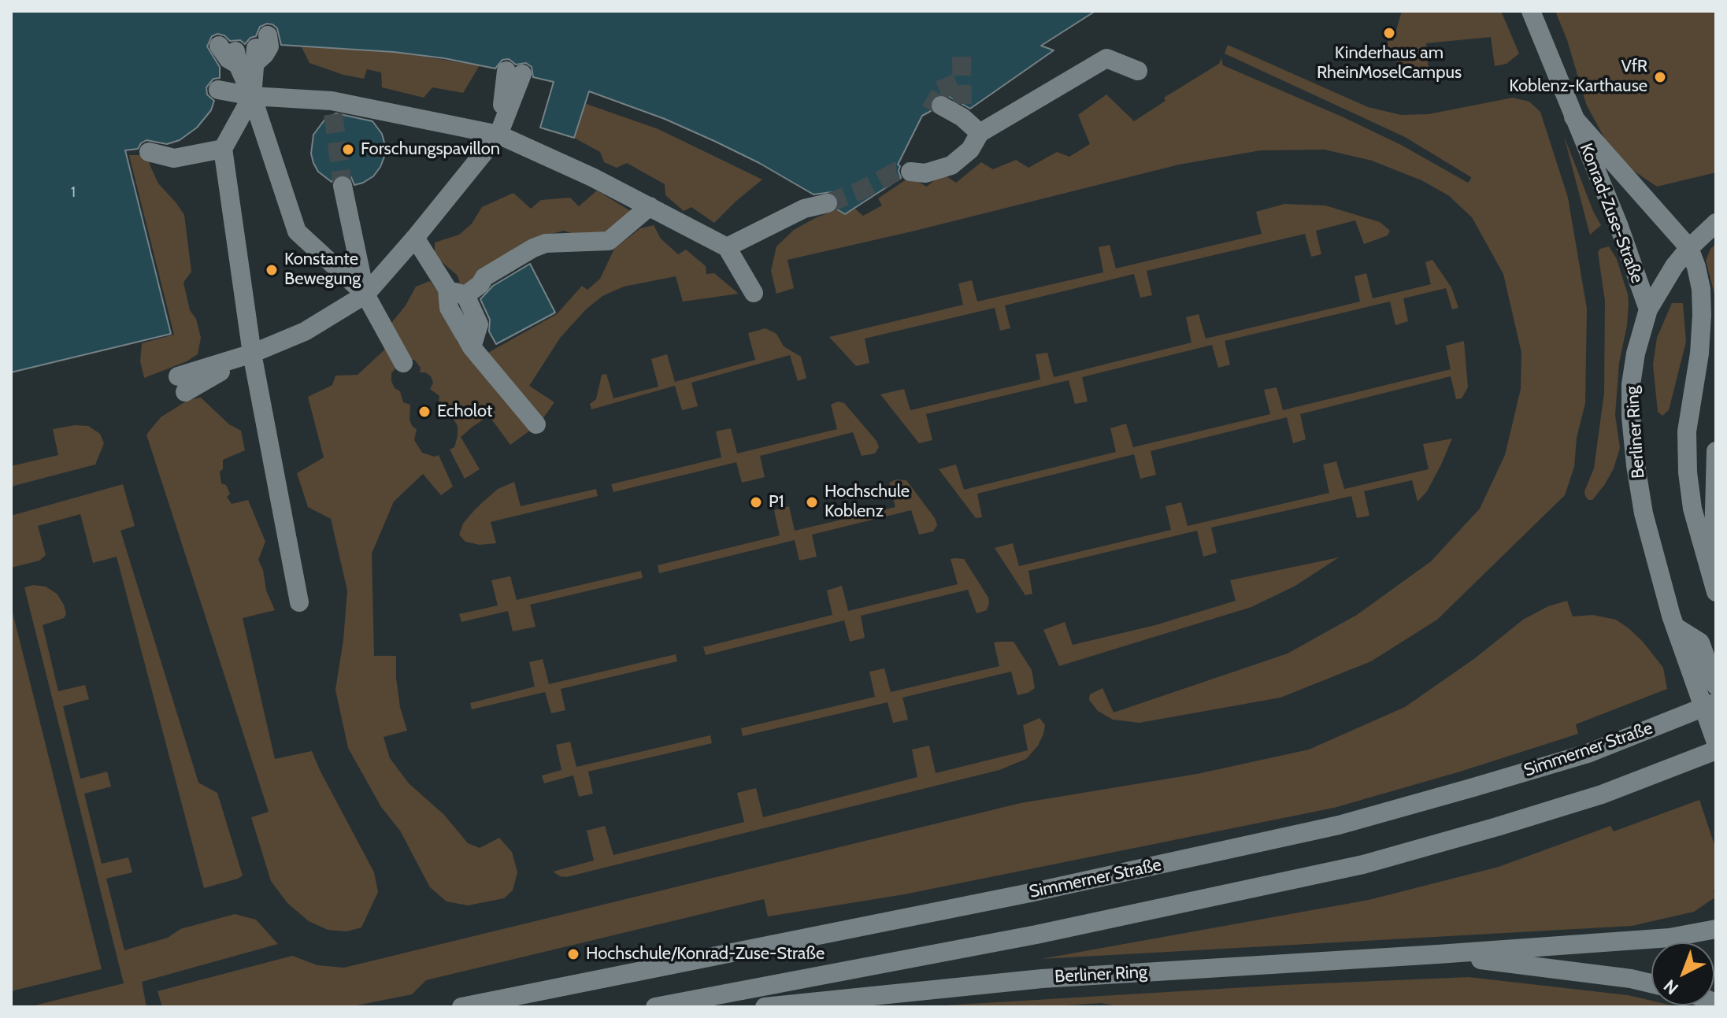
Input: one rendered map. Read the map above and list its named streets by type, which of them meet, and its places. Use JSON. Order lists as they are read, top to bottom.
{
  "streets": {
    "street": ["Konrad-Zuse-Straße", "Berliner Ring", "Simmerner Straße"]
  },
  "crossings": [
    ["Konrad-Zuse-Straße", "Berliner Ring"]
  ],
  "places": [
    "Kinderhaus am RheinMoselCampus",
    "VfR Koblenz-Karthause",
    "Forschungspavillon",
    "Konstante Bewegung",
    "Echolot",
    "P1",
    "Hochschule Koblenz",
    "Hochschule/Konrad-Zuse-Straße"
  ],
  "house_numbers": ["1"],
  "north": "bottom left"
}
